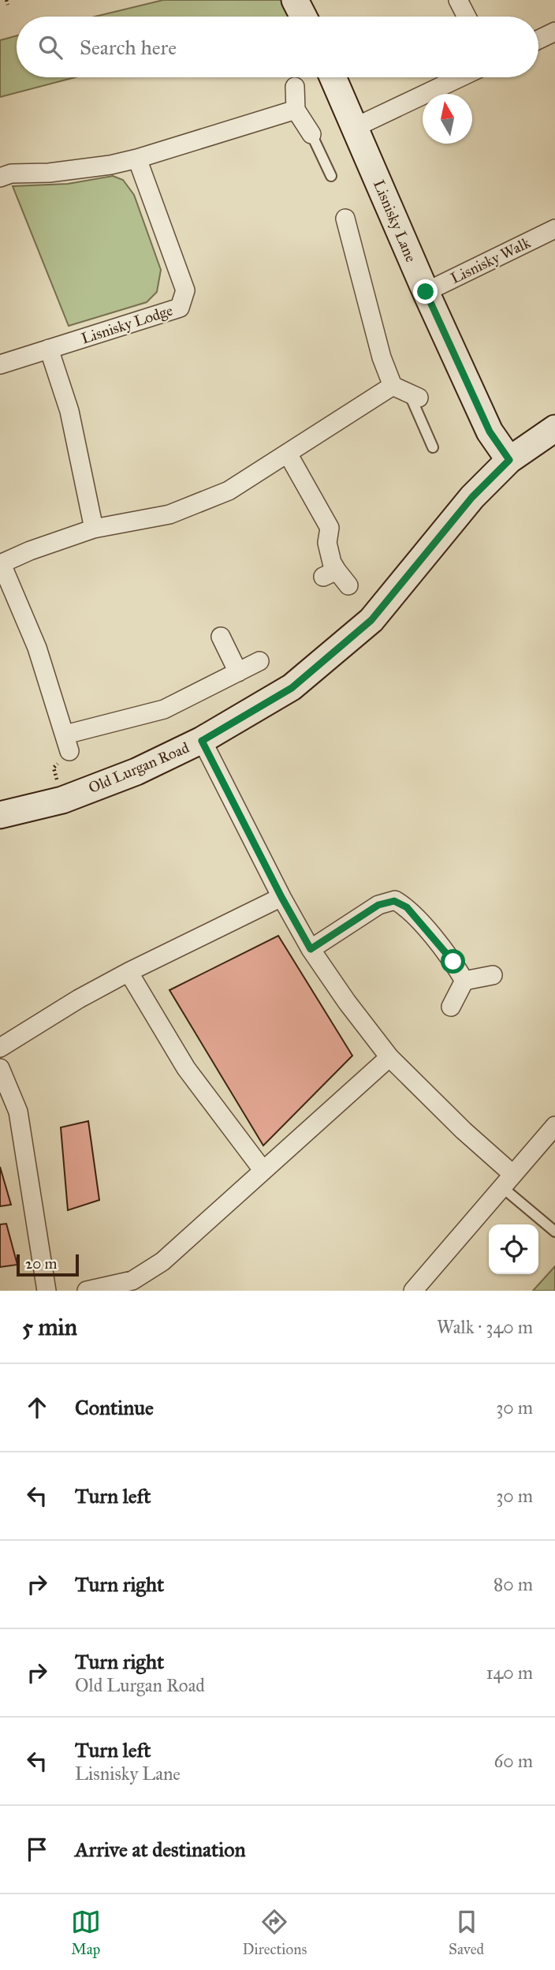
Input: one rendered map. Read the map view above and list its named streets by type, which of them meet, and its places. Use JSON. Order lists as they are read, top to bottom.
{
  "streets": {
    "street": [
      "Lisnisky Lane",
      "Lisnisky Walk",
      "Lisnisky Lodge",
      "Old Lurgan Road"
    ]
  },
  "crossings": [
    ["Lisnisky Lane", "Lisnisky Walk"],
    ["Lisnisky Lane", "Old Lurgan Road"]
  ],
  "scale_bar": "20 m",
  "north": "top",
  "page": {
    "search": "Search here",
    "scale": "20 m",
    "heading": ["5 min", "Walk · 340 m"],
    "list": [
      ["Continue", "30 m"],
      ["Turn left", "30 m"],
      ["Turn right", "80 m"],
      ["Turn right", "Old Lurgan Road", "140 m"],
      ["Turn left", "Lisnisky Lane", "60 m"],
      "Arrive at destination"
    ],
    "nav": ["Map", "Directions", "Saved"]
  }
}
